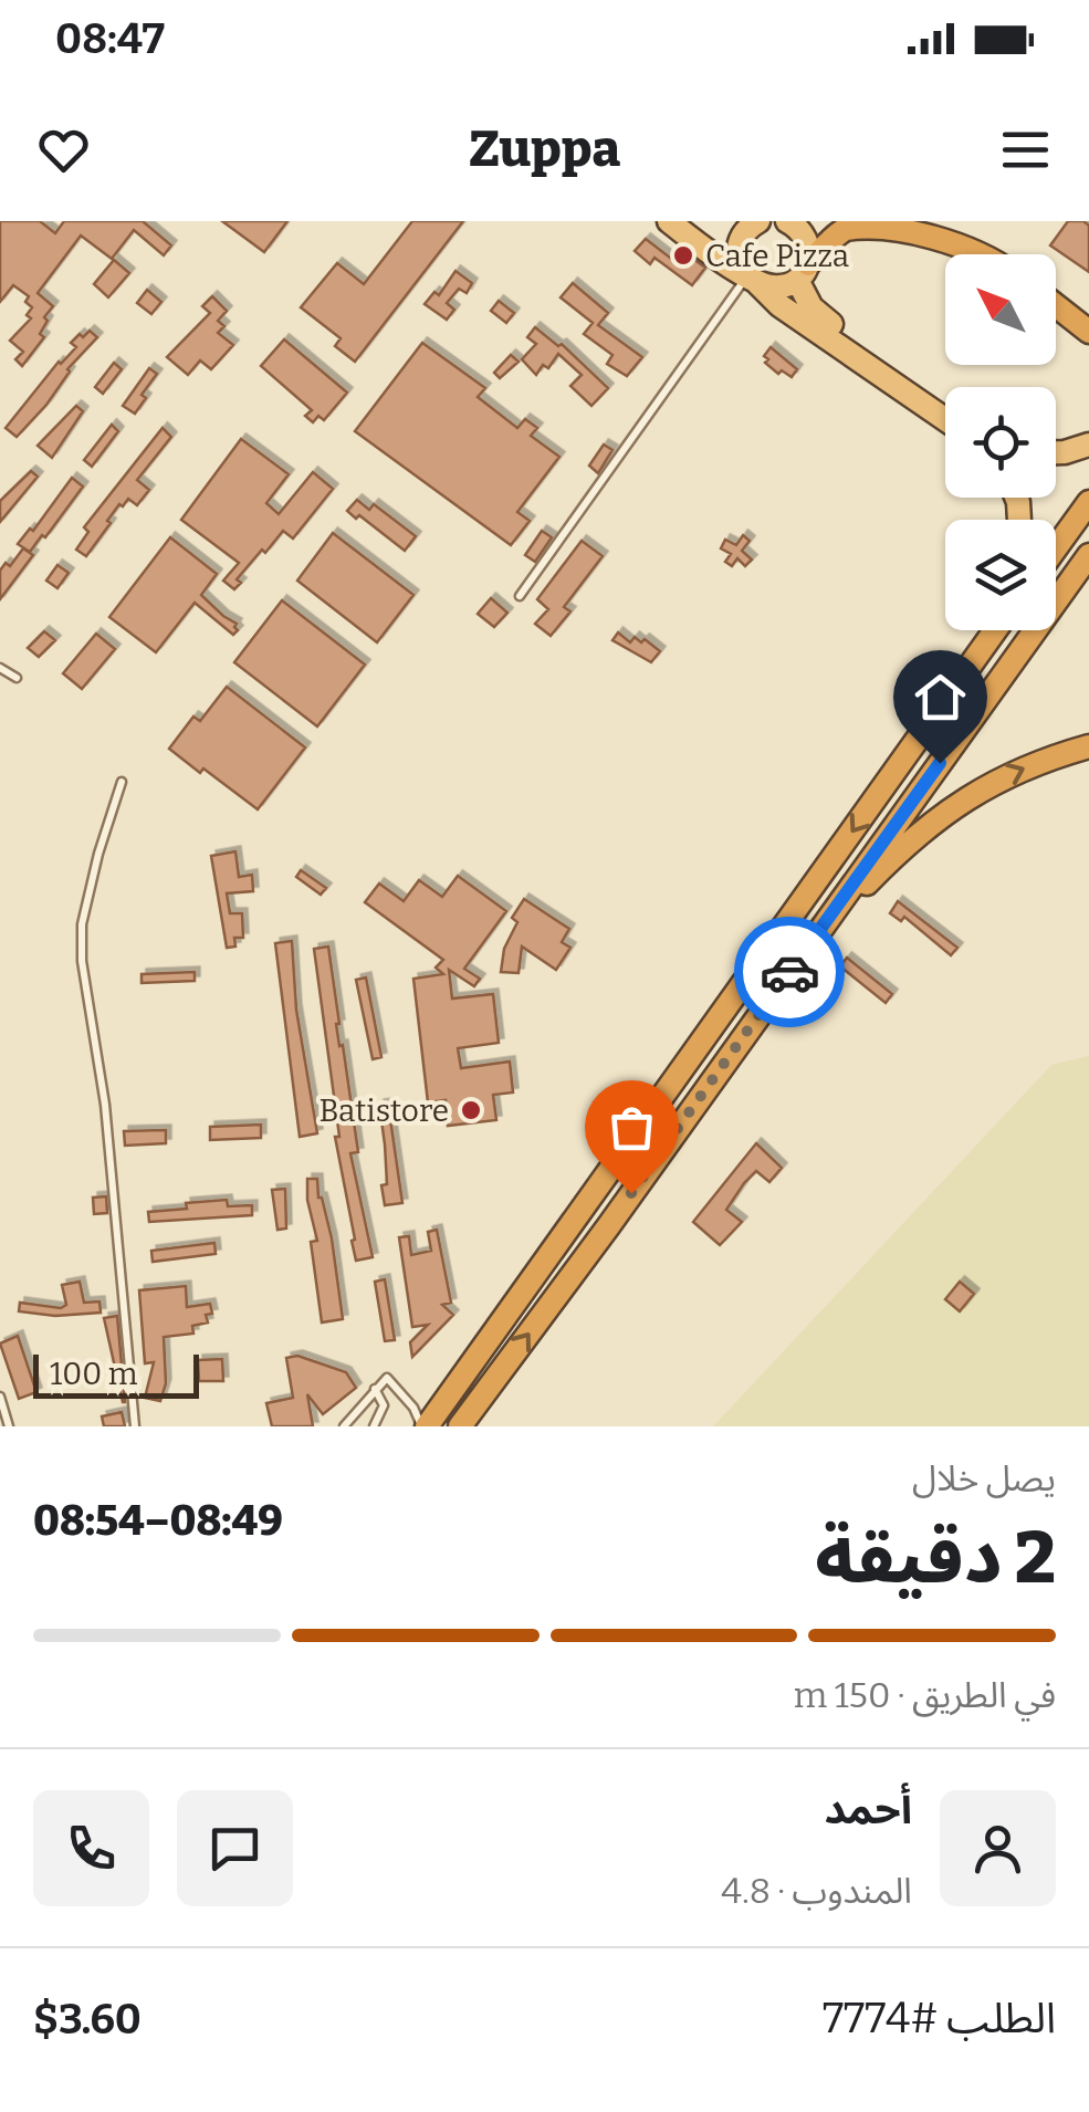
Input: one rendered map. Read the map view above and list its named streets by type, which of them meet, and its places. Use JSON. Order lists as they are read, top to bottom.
{
  "places": ["Cafe Pizza", "Batistore"],
  "scale_bar": "100 m",
  "north": "top left",
  "page": {
    "status": "08:47",
    "header": "Zuppa",
    "scale": "100 m",
    "heading": ["2 دقيقة", "يصل خلال", "08:49–08:54"],
    "panel": [
      "أحمد",
      "المندوب · 4.8",
      "الطلب #7774",
      "$3.60"
    ],
    "bar": "في الطريق · 150 m"
  }
}
